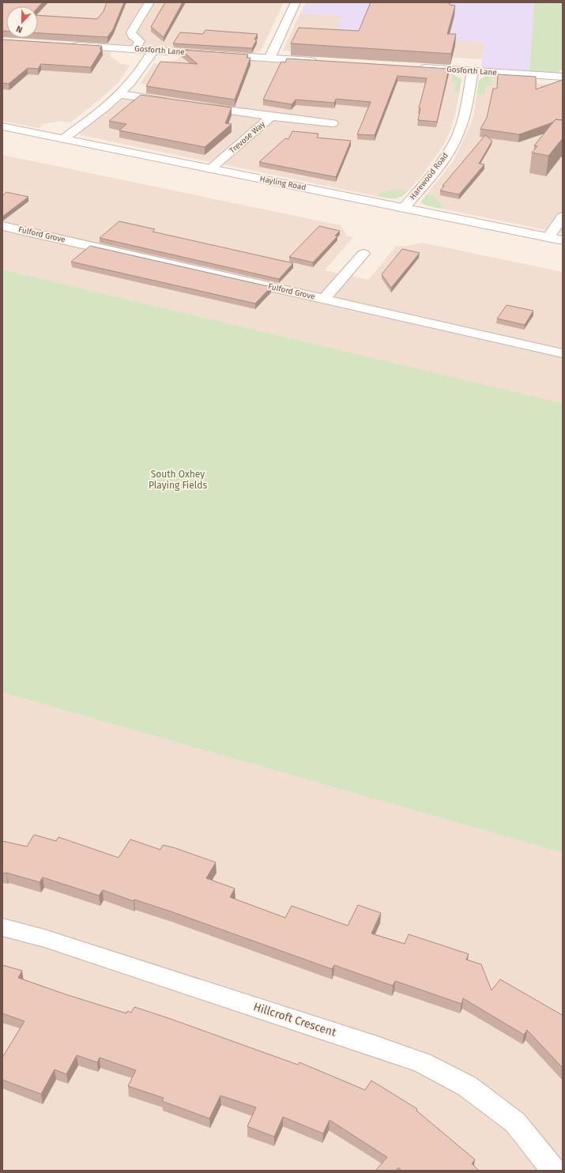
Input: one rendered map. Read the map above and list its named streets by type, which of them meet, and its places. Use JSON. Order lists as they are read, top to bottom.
{
  "streets": {
    "street": [
      "Gosforth Lane",
      "Trevose Way",
      "Harewood Road",
      "Hayling Road",
      "Fulford Grove",
      "Hillcroft Crescent"
    ]
  },
  "crossings": [
    ["Gosforth Lane", "Harewood Road"],
    ["Trevose Way", "Hayling Road"],
    ["Harewood Road", "Hayling Road"]
  ],
  "parks": ["South Oxhey Playing Fields"],
  "north": "bottom"
}
